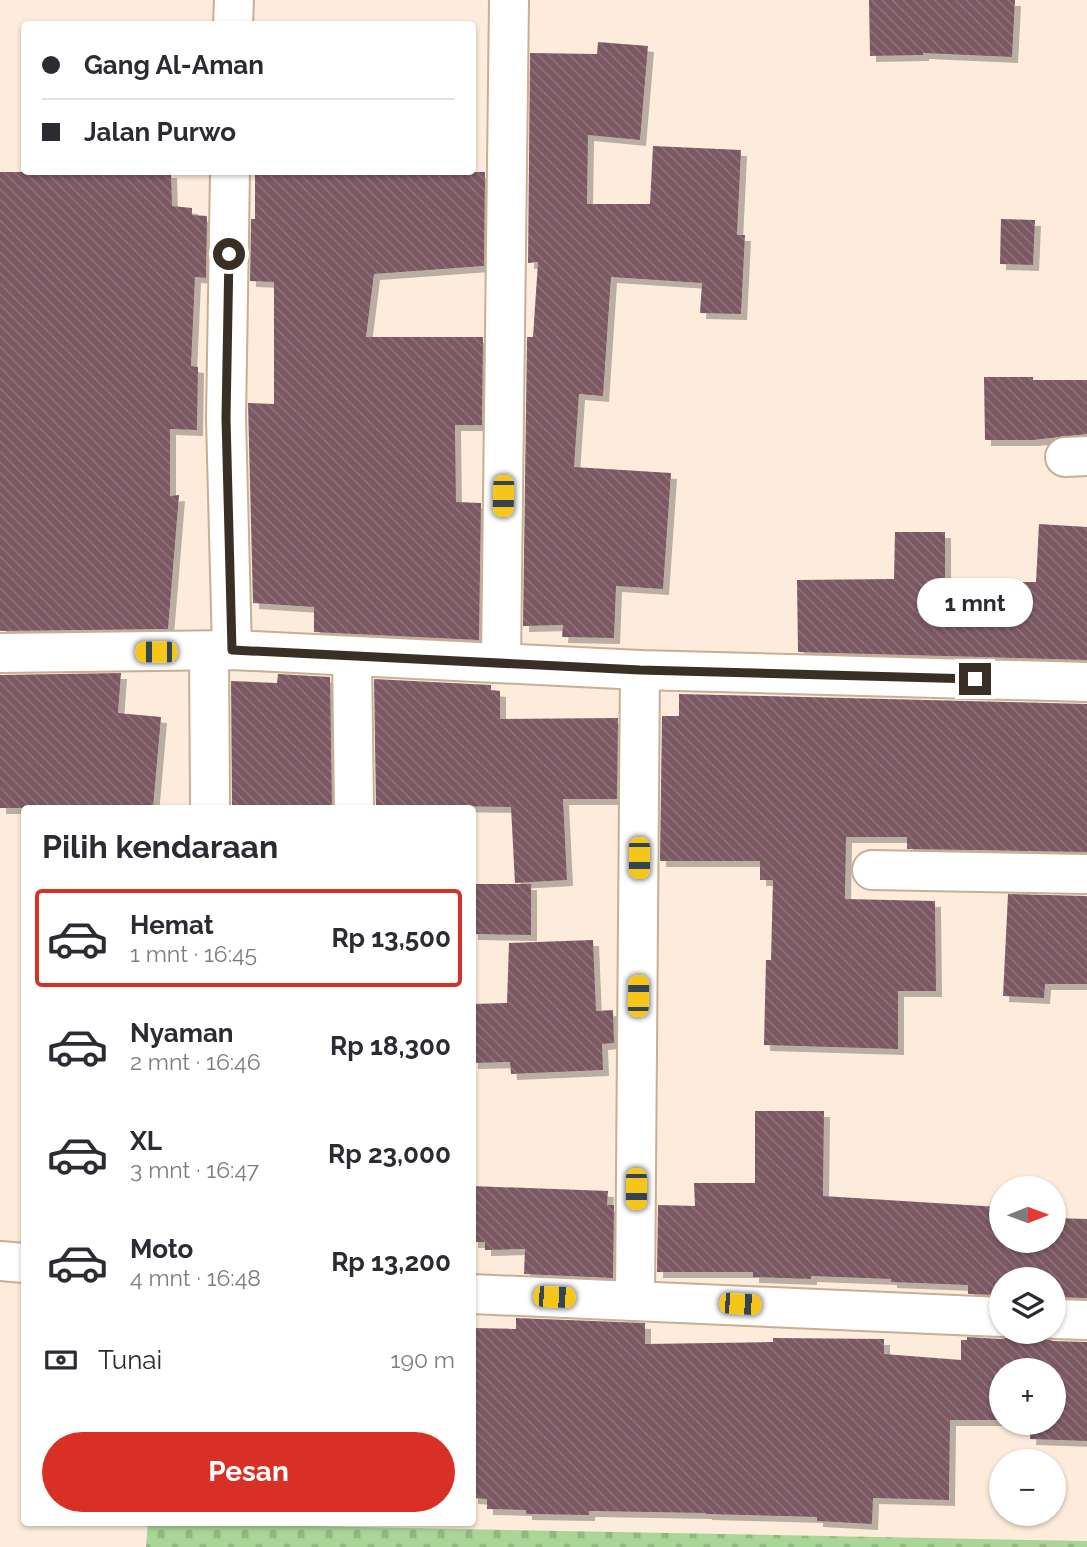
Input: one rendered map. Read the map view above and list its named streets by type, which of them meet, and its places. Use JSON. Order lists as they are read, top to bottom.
{
  "north": "right",
  "page": {
    "banner": ["Gang Al-Aman", "Jalan Purwo"],
    "bubble": "1 mnt",
    "heading": "Pilih kendaraan",
    "list": [
      {
        "name": "Hemat",
        "note": "1 mnt · 16:45",
        "value": "Rp 13,500"
      },
      {
        "name": "Nyaman",
        "note": "2 mnt · 16:46",
        "value": "Rp 18,300"
      },
      {
        "name": "XL",
        "note": "3 mnt · 16:47",
        "value": "Rp 23,000"
      },
      {
        "name": "Moto",
        "note": "4 mnt · 16:48",
        "value": "Rp 13,200"
      }
    ],
    "map_buttons": ["+", "−"],
    "pay": ["Tunai", "190 m"],
    "buttons": "Pesan"
  }
}
